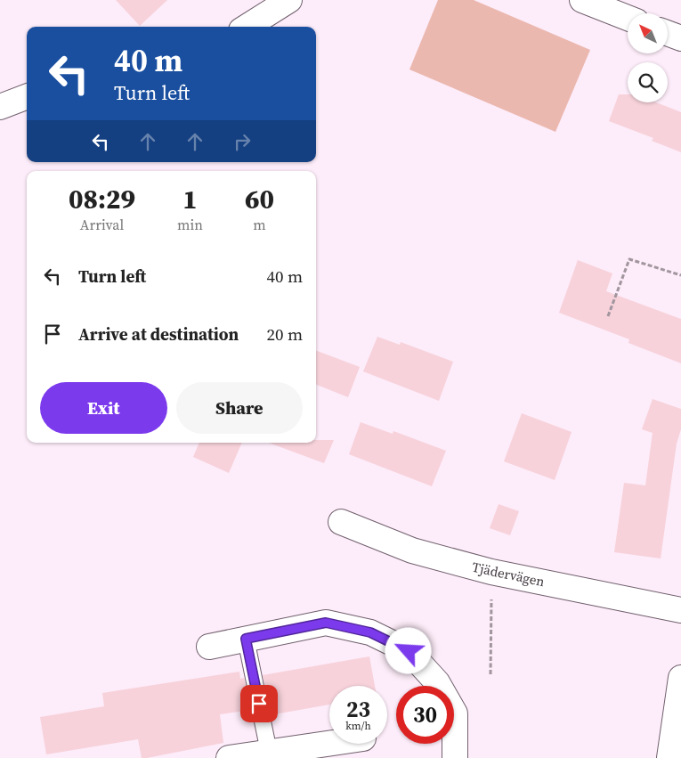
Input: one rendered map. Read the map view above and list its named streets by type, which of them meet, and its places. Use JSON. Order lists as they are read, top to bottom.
{
  "streets": {
    "street": ["Tjädervägen"]
  },
  "north": "top left",
  "page": {
    "turn": ["40 m", "Turn left"],
    "eta": [
      "08:29",
      "Arrival",
      "1",
      "min",
      "60",
      "m"
    ],
    "list": [
      {
        "name": "Turn left",
        "value": "40 m"
      },
      {
        "name": "Arrive at destination",
        "value": "20 m"
      }
    ],
    "buttons": ["Exit", "Share"],
    "speed": "23 km/h",
    "limit": "30"
  }
}
